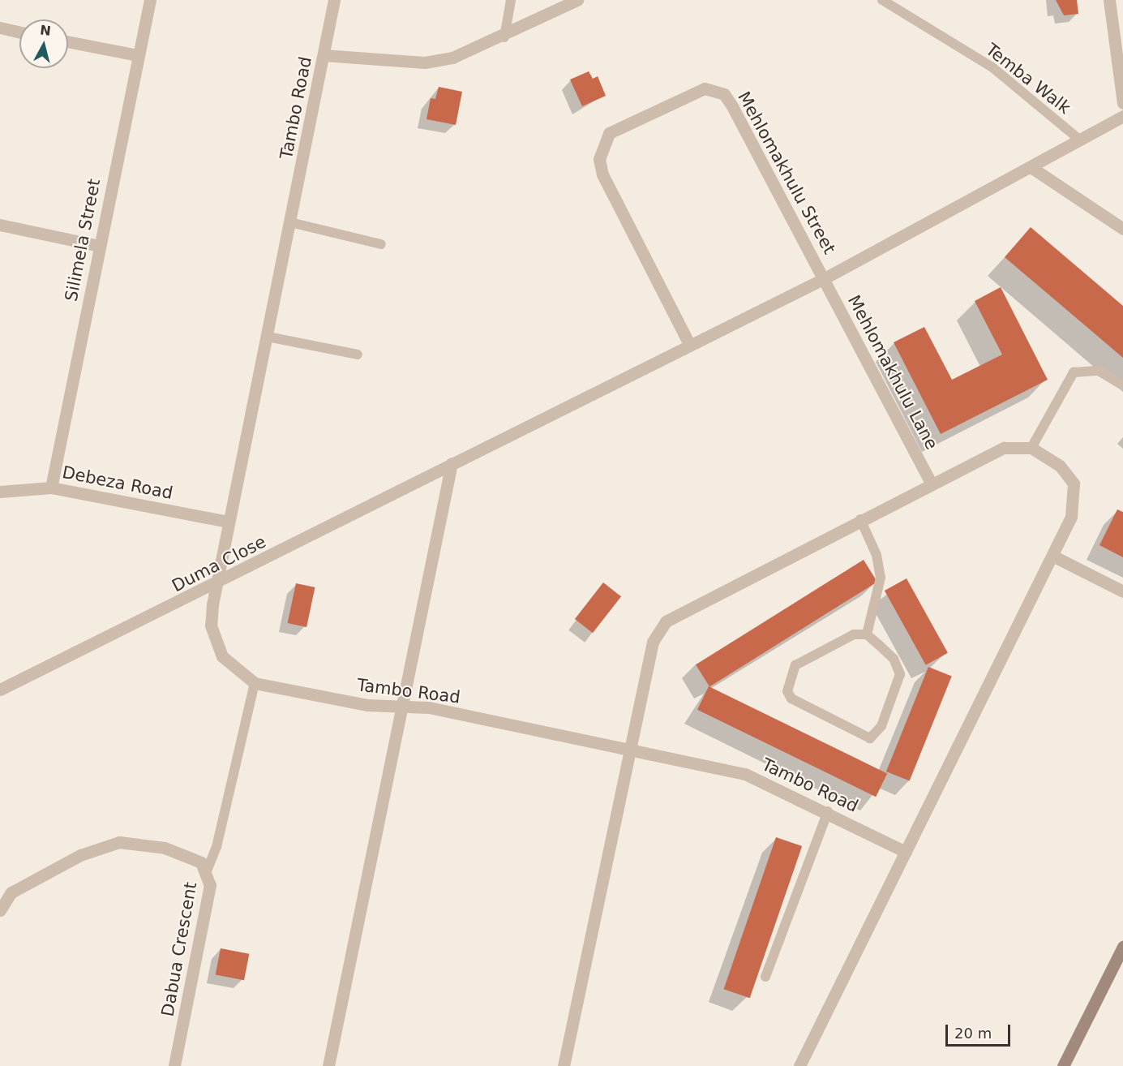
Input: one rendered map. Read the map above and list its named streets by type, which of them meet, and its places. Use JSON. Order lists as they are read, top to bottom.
{
  "streets": {
    "street": [
      "Tambo Road",
      "Mehlomakhulu Street",
      "Silimela Street",
      "Mehlomakhulu Lane",
      "Debeza Road",
      "Duma Close",
      "Dabua Crescent"
    ],
    "lane": ["Temba Walk"]
  },
  "crossings": [
    ["Temba Walk", "Duma Close"],
    ["Tambo Road", "Debeza Road"],
    ["Tambo Road", "Duma Close"],
    ["Mehlomakhulu Street", "Mehlomakhulu Lane"],
    ["Mehlomakhulu Street", "Duma Close"],
    ["Silimela Street", "Debeza Road"],
    ["Mehlomakhulu Lane", "Duma Close"]
  ],
  "scale_bar": "20 m",
  "north": "top"
}
